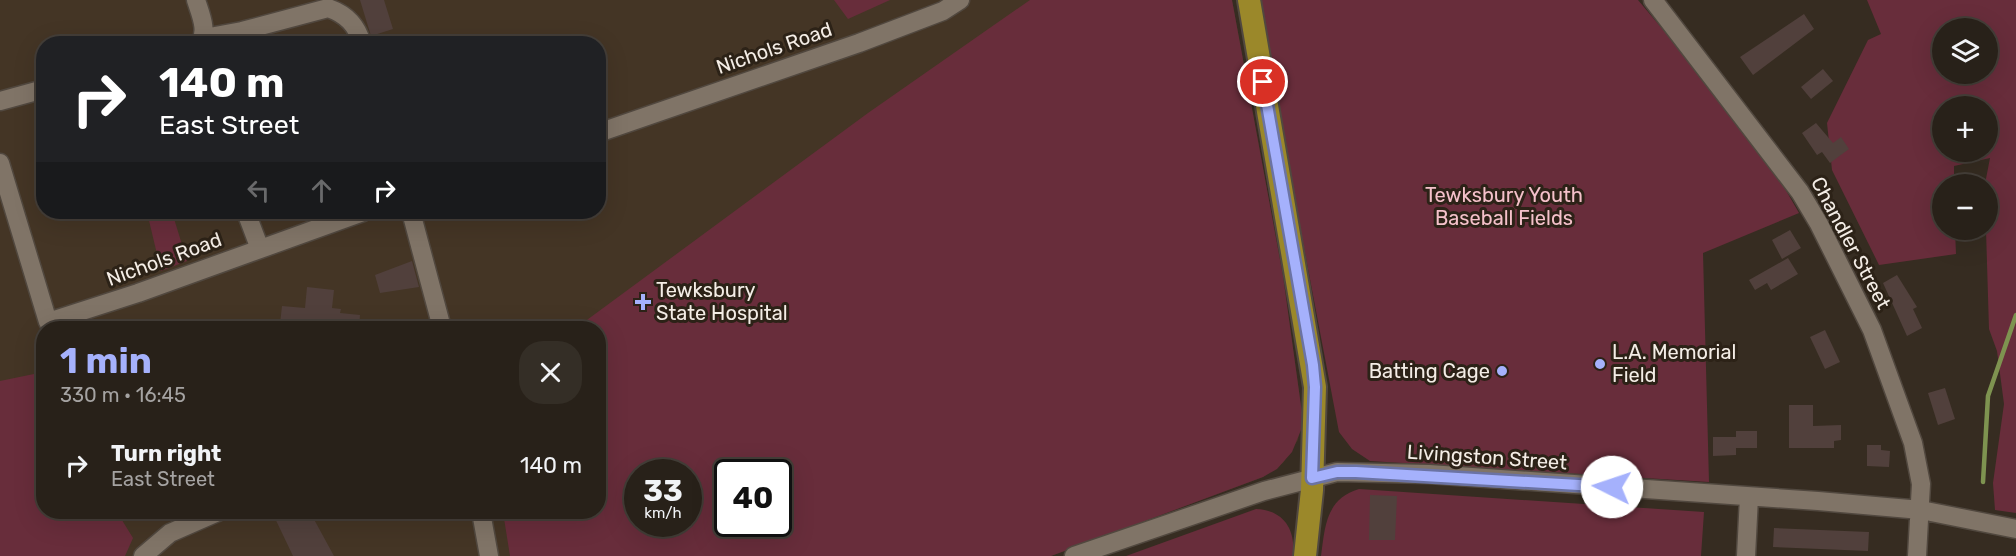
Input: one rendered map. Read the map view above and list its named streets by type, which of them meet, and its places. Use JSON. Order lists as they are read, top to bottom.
{
  "streets": {
    "street": ["Nichols Road", "Chandler Street", "Livingston Street"]
  },
  "crossings": [
    ["Chandler Street", "Livingston Street"]
  ],
  "parks": ["Tewksbury Youth Baseball Fields"],
  "places": {
    "health": ["Tewksbury State Hospital"],
    "other": ["L.A. Memorial Field", "Batting Cage"]
  },
  "page": {
    "map_buttons": ["+", "−"],
    "turn": ["140 m", "East Street"],
    "heading": ["1 min", "330 m · 16:45"],
    "list": [
      {
        "name": "Turn right",
        "note": "East Street",
        "value": "140 m"
      }
    ],
    "speed": "33 km/h",
    "limit": "40"
  }
}
